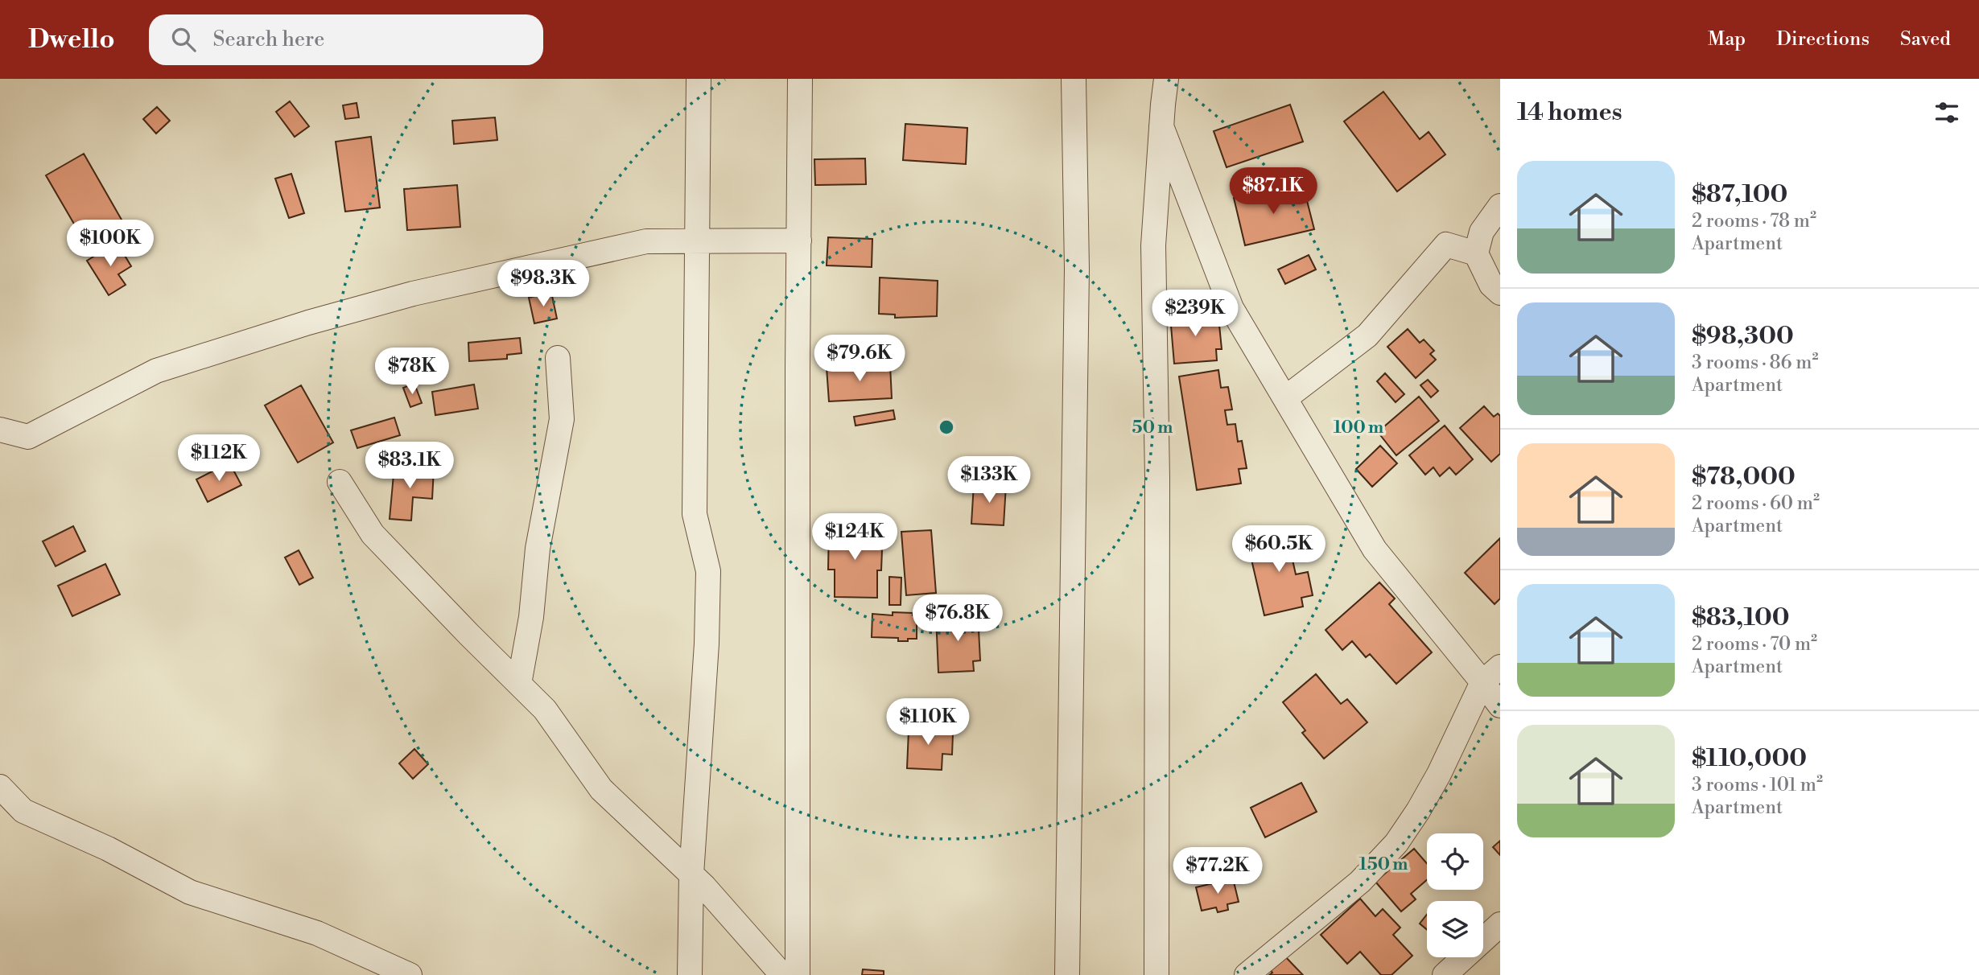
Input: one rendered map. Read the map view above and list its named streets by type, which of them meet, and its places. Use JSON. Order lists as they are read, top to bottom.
{
  "page": {
    "header": "Dwello",
    "search": "Search here",
    "nav": ["Map", "Directions", "Saved"],
    "heading": "14 homes",
    "list": [
      {
        "name": "$87,100",
        "note": "2 rooms · 78 m² · Apartment"
      },
      {
        "name": "$98,300",
        "note": "3 rooms · 86 m² · Apartment"
      },
      {
        "name": "$78,000",
        "note": "2 rooms · 60 m² · Apartment"
      },
      {
        "name": "$83,100",
        "note": "2 rooms · 70 m² · Apartment"
      },
      {
        "name": "$110,000",
        "note": "3 rooms · 101 m² · Apartment"
      }
    ],
    "price": [
      "$87.1K",
      "$100K",
      "$98.3K",
      "$239K",
      "$79.6K",
      "$78K",
      "$112K",
      "$83.1K",
      "$133K",
      "$124K",
      "$60.5K",
      "$76.8K",
      "$110K",
      "$77.2K"
    ]
  },
  "rings": ["50 m", "100 m", "150 m"]
}
